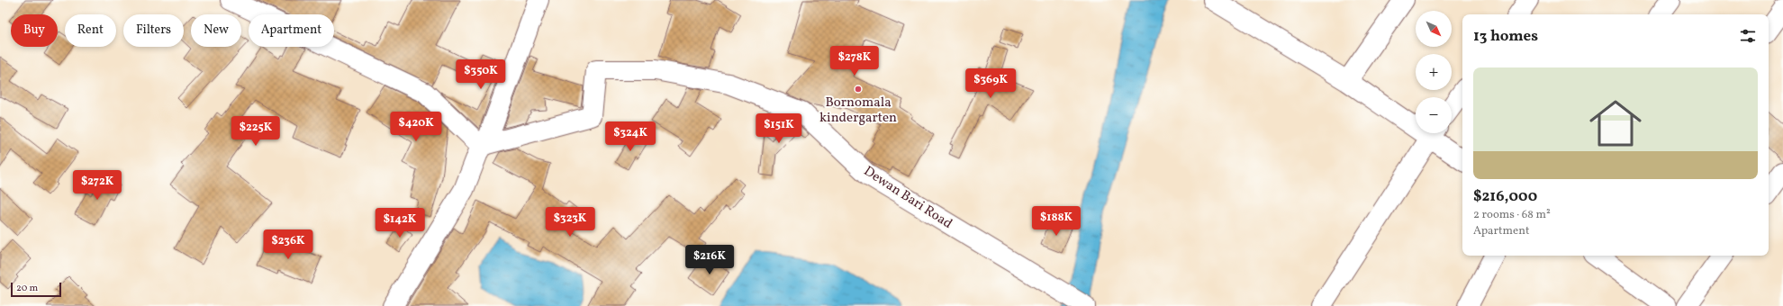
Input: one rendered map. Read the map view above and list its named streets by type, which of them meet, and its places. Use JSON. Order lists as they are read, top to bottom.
{
  "streets": {
    "street": ["Dewan Bari Road"]
  },
  "places": ["Bornomala kindergarten"],
  "scale_bar": "20 m",
  "north": "bottom right",
  "page": {
    "map_buttons": ["+", "−"],
    "chip": [
      "Buy",
      "Rent",
      "Filters",
      "New",
      "Apartment"
    ],
    "heading": "13 homes",
    "price": [
      "$278K",
      "$350K",
      "$369K",
      "$420K",
      "$151K",
      "$225K",
      "$324K",
      "$272K",
      "$188K",
      "$323K",
      "$142K",
      "$236K",
      "$216K"
    ],
    "list": [
      {
        "name": "$216,000",
        "note": "2 rooms · 68 m² · Apartment"
      }
    ],
    "scale": "20 m"
  }
}
